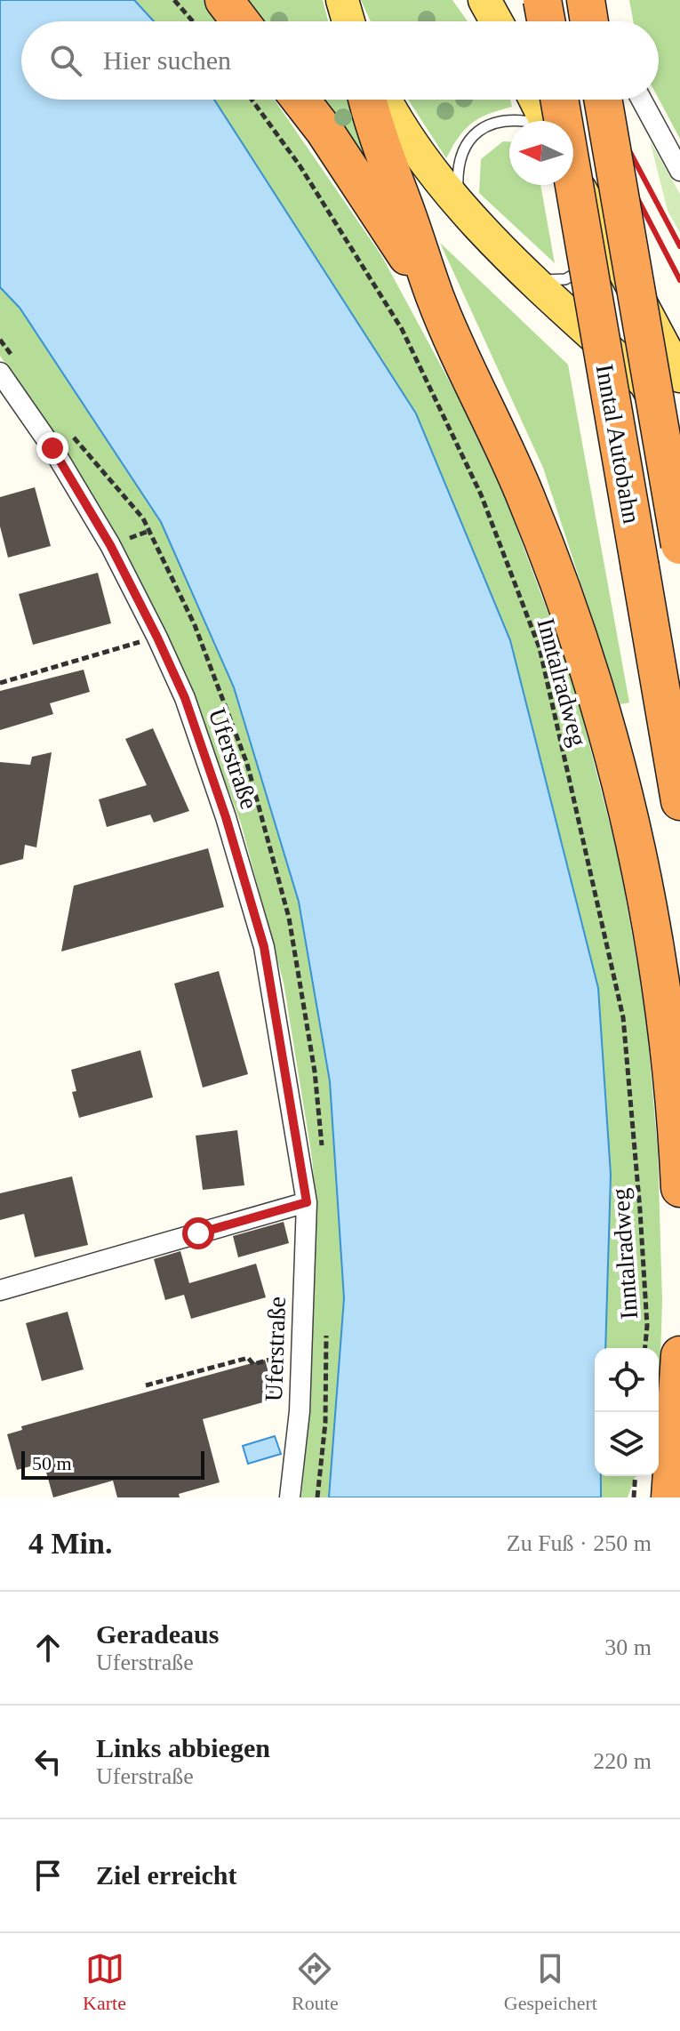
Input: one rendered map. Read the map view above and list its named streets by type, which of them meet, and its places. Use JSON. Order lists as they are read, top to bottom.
{
  "streets": {
    "highway": ["Inntal Autobahn"],
    "street": ["Uferstraße"],
    "path": ["Inntalradweg"]
  },
  "scale_bar": "50 m",
  "north": "left",
  "page": {
    "search": "Hier suchen",
    "scale": "50 m",
    "heading": ["4 Min.", "Zu Fuß · 250 m"],
    "list": [
      ["Geradeaus", "Uferstraße", "30 m"],
      ["Links abbiegen", "Uferstraße", "220 m"],
      "Ziel erreicht"
    ],
    "nav": ["Karte", "Route", "Gespeichert"]
  }
}
